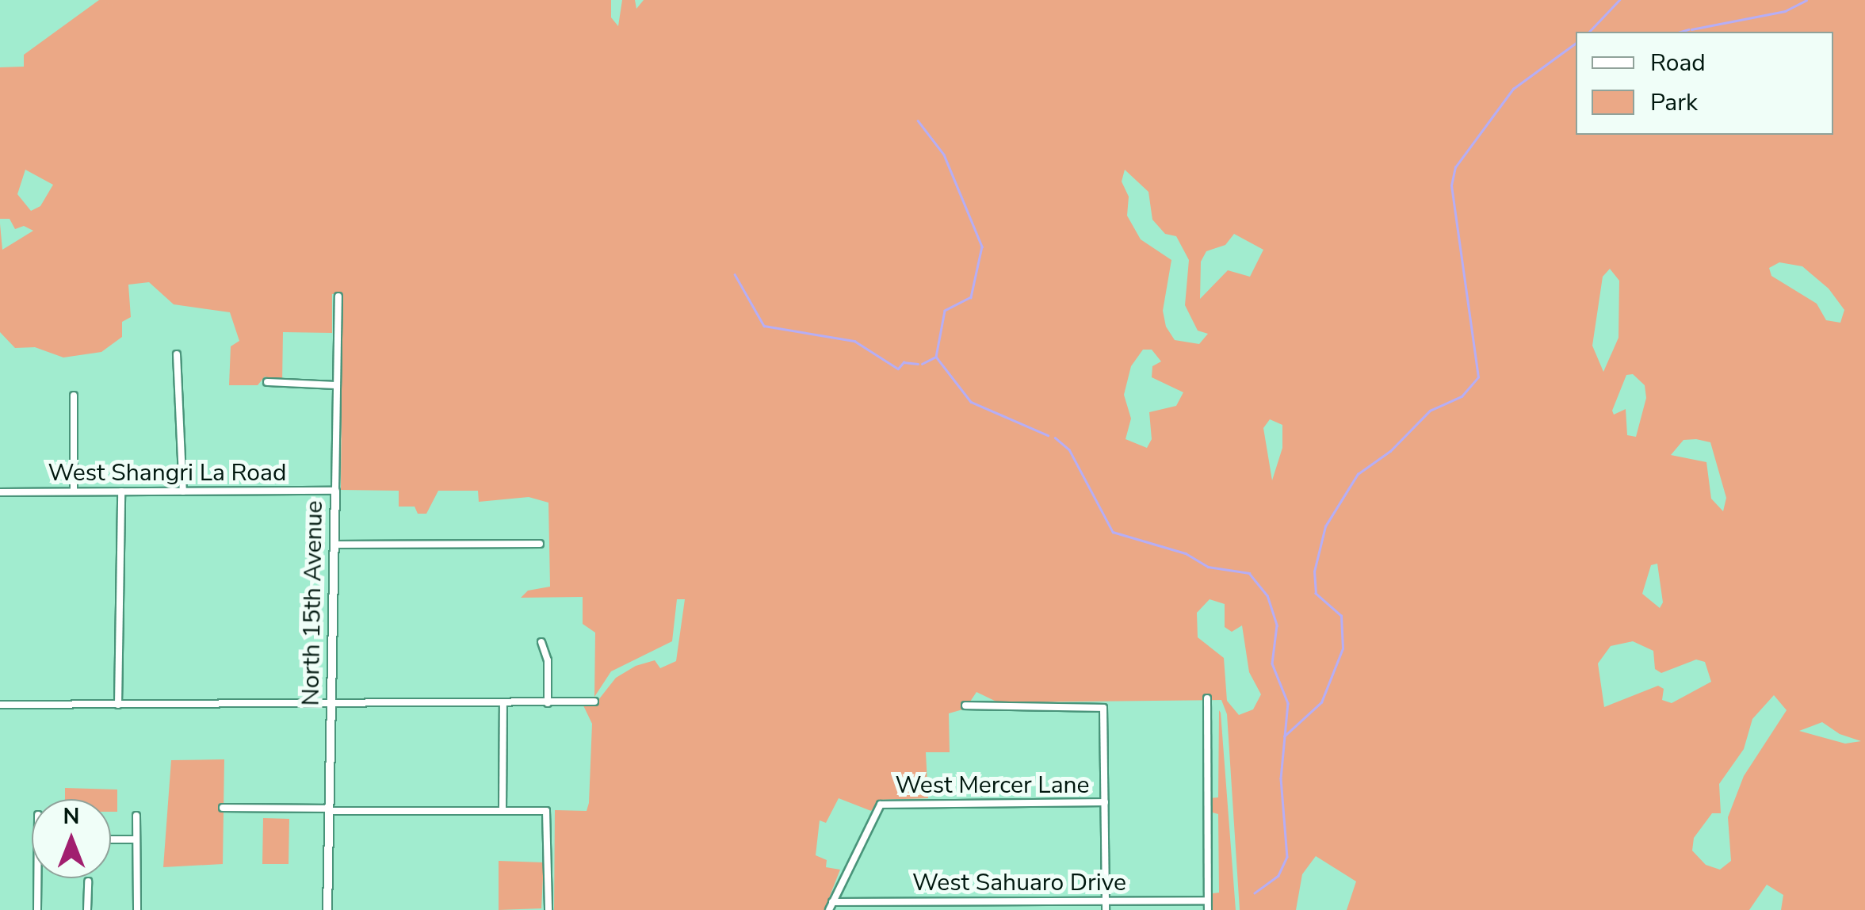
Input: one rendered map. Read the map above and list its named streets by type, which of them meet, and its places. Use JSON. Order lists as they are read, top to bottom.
{
  "streets": {
    "street": [
      "West Shangri La Road",
      "North 15th Avenue",
      "West Mercer Lane",
      "West Sahuaro Drive"
    ]
  },
  "crossings": [
    ["West Shangri La Road", "North 15th Avenue"],
    ["West Mercer Lane", "West Sahuaro Drive"]
  ],
  "legend": ["Road", "Park"],
  "north": "top"
}
